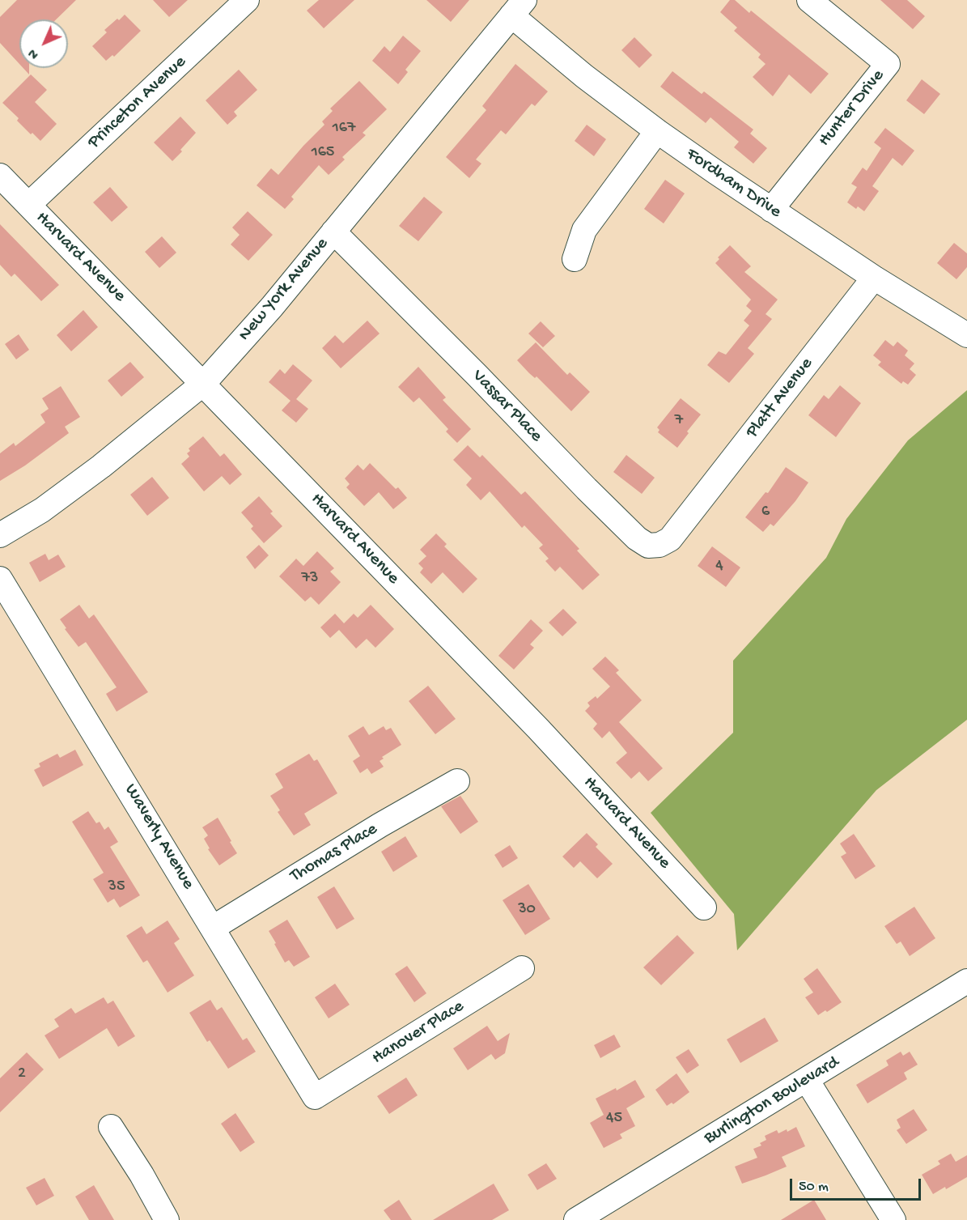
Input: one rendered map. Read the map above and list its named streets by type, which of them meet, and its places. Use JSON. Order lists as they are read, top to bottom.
{
  "streets": {
    "street": [
      "Princeton Avenue",
      "Hunter Drive",
      "Fordham Drive",
      "Harvard Avenue",
      "New York Avenue",
      "Platt Avenue",
      "Vassar Place",
      "Waverly Avenue",
      "Thomas Place",
      "Hanover Place",
      "Burlington Boulevard"
    ]
  },
  "crossings": [
    ["Princeton Avenue", "Harvard Avenue"],
    ["Hunter Drive", "Fordham Drive"],
    ["Fordham Drive", "New York Avenue"],
    ["Fordham Drive", "Platt Avenue"],
    ["Harvard Avenue", "New York Avenue"],
    ["New York Avenue", "Vassar Place"],
    ["Platt Avenue", "Vassar Place"],
    ["Waverly Avenue", "Thomas Place"],
    ["Waverly Avenue", "Hanover Place"]
  ],
  "house_numbers": [
    "167",
    "165",
    "7",
    "6",
    "4",
    "73",
    "35",
    "30",
    "2",
    "45"
  ],
  "scale_bar": "50 m",
  "north": "bottom left"
}
